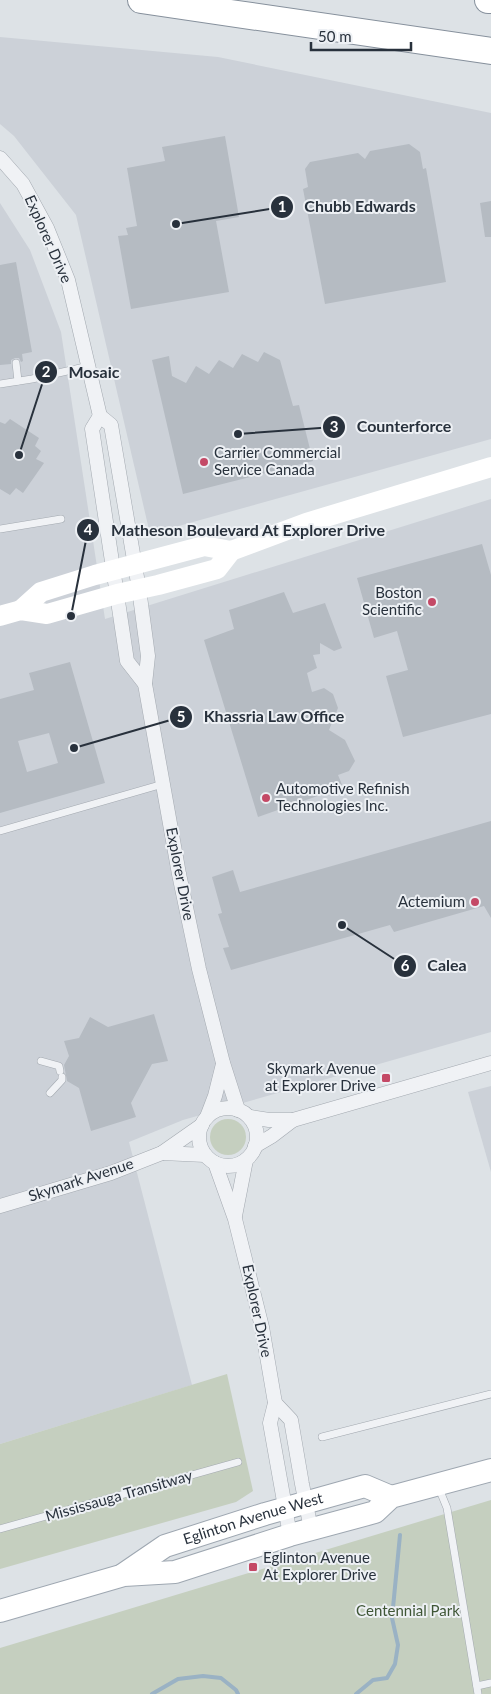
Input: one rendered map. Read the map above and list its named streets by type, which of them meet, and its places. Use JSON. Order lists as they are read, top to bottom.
{
  "streets": {
    "main road": ["Eglinton Avenue West"],
    "street": ["Explorer Drive", "Skymark Avenue"],
    "lane": ["Mississauga Transitway"]
  },
  "crossings": [
    ["Explorer Drive", "Skymark Avenue"],
    ["Explorer Drive", "Eglinton Avenue West"]
  ],
  "parks": ["Centennial Park"],
  "places": {
    "other": [
      "Chubb Edwards",
      "Counterforce",
      "Mosaic",
      "Carrier Commercial Service Canada",
      "Boston Scientific",
      "Matheson Boulevard At Explorer Drive",
      "Khassria Law Office",
      "Automotive Refinish Technologies Inc.",
      "Actemium",
      "Calea"
    ],
    "transit": ["Skymark Avenue at Explorer Drive", "Eglinton Avenue At Explorer Drive"]
  },
  "scale_bar": "50 m"
}
